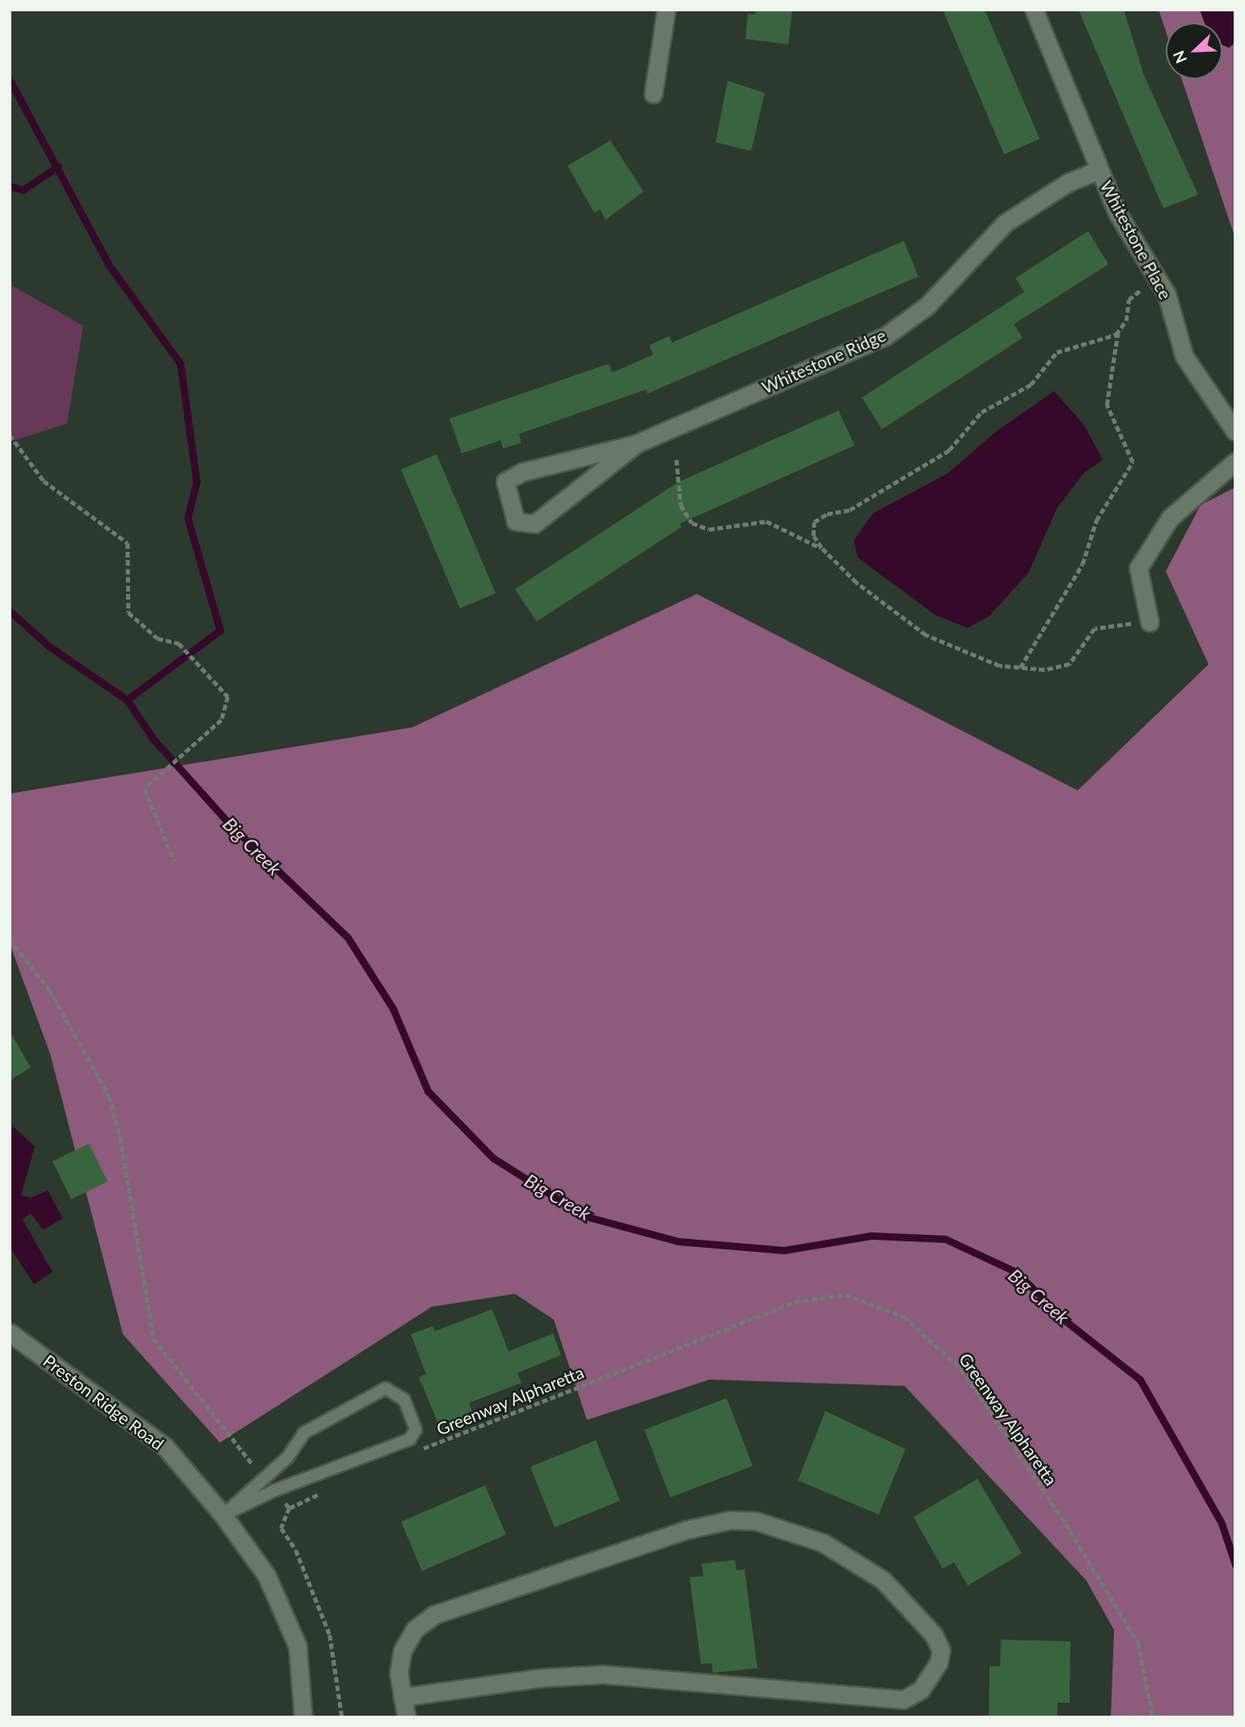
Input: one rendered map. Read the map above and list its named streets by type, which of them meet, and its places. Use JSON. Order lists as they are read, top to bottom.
{
  "streets": {
    "street": ["Whitestone Place", "Whitestone Ridge", "Preston Ridge Road"],
    "path": ["Greenway Alpharetta"]
  },
  "crossings": [
    ["Whitestone Place", "Whitestone Ridge"]
  ],
  "water": ["Big Creek"],
  "north": "bottom left"
}
